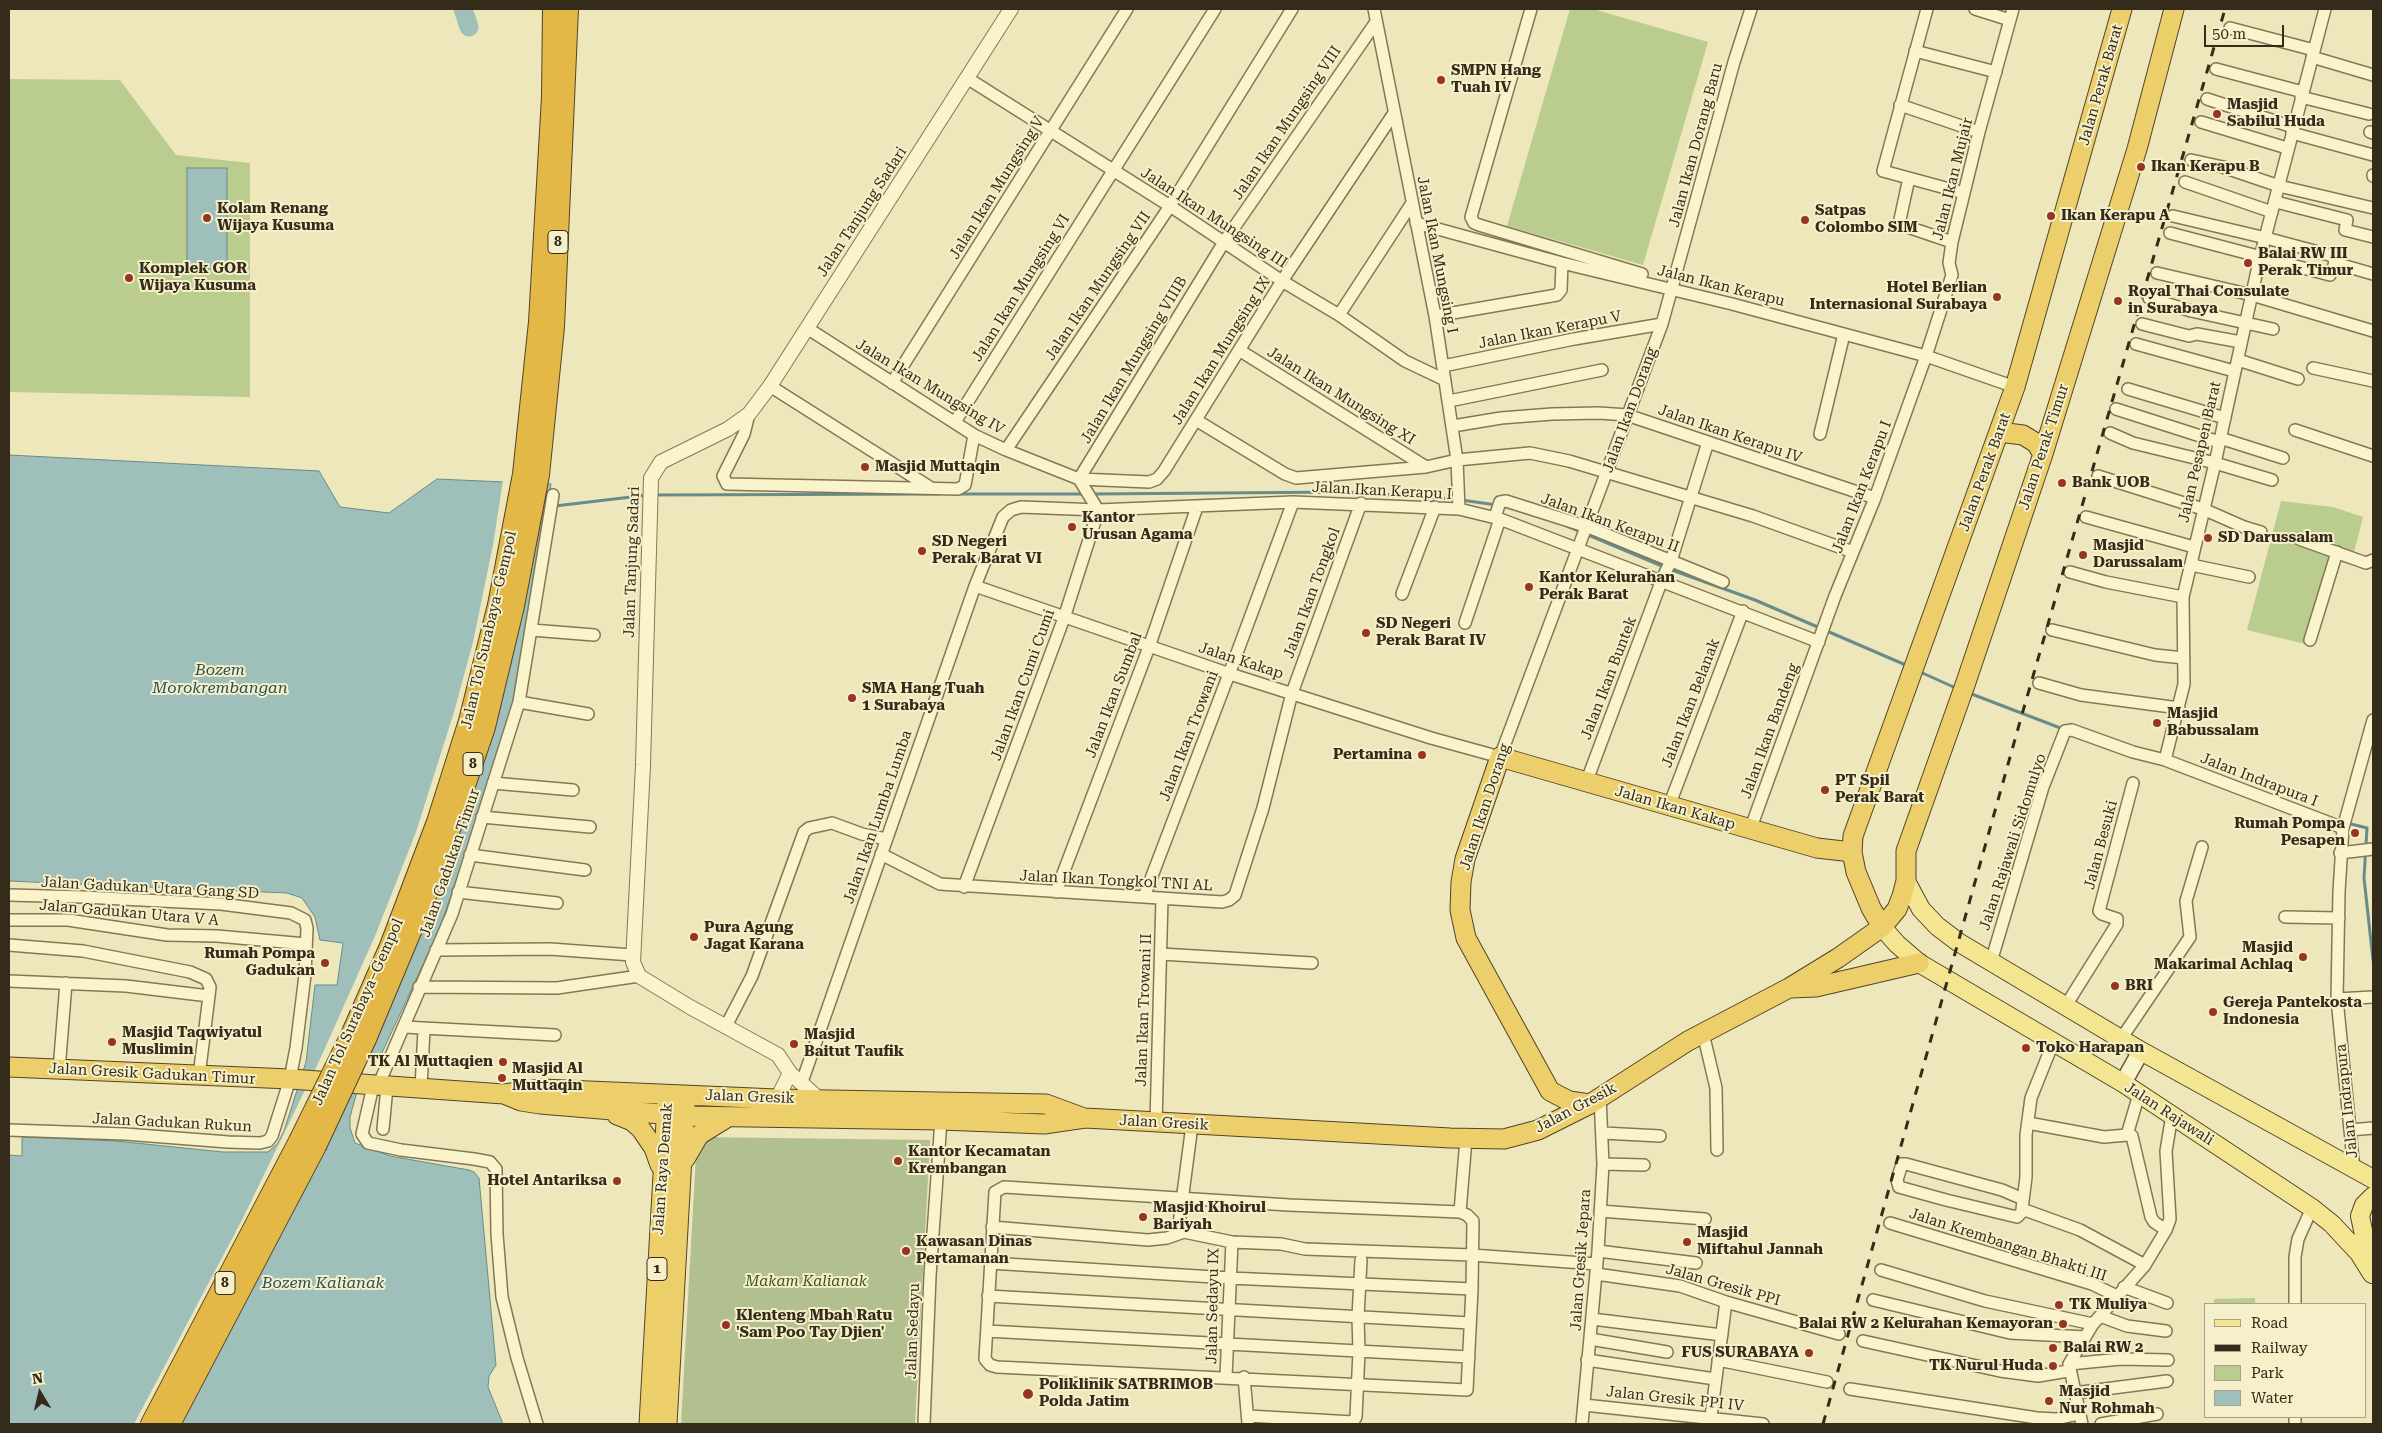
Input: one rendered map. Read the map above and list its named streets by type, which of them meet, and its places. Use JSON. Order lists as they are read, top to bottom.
{
  "streets": {
    "highway": [
      "Jalan Perak Barat",
      "8",
      "Jalan Ikan Dorang",
      "Jalan Perak Timur",
      "Jalan Tol Surabaya–Gempol",
      "Jalan Ikan Kakap",
      "Jalan Gresik Gadukan Timur",
      "Jalan Gresik",
      "Jalan Raya Demak",
      "1"
    ],
    "main road": ["Jalan Rajawali"],
    "street": [
      "Jalan Ikan Mungsing VIII",
      "Jalan Ikan Dorang Baru",
      "Jalan Ikan Mujair",
      "Jalan Ikan Mungsing V",
      "Jalan Tanjung Sadari",
      "Jalan Ikan Mungsing III",
      "Jalan Ikan Mungsing I",
      "Jalan Ikan Mungsing VII",
      "Jalan Ikan Kerapu",
      "Jalan Ikan Mungsing VI",
      "Jalan Ikan Kerapu V",
      "Jalan Ikan Mungsing IX",
      "Jalan Ikan Mungsing VIIIB",
      "Jalan Ikan Mungsing IV",
      "Jalan Ikan Mungsing XI",
      "Jalan Ikan Kerapu IV",
      "Jalan Pesapen Barat",
      "Jalan Ikan Kerapu I",
      "Jalan Ikan Kerapu II",
      "Jalan Ikan Tongkol",
      "Jalan Kakap",
      "Jalan Ikan Buntek",
      "Jalan Ikan Cumi Cumi",
      "Jalan Ikan Sumbal",
      "Jalan Ikan Belanak",
      "Jalan Ikan Bandeng",
      "Jalan Ikan Trowani",
      "Jalan Indrapura I",
      "Jalan Ikan Lumba Lumba",
      "Jalan Rajawali Sidomulyo",
      "Jalan Besuki",
      "Jalan Gadukan Timur",
      "Jalan Ikan Tongkol TNI AL",
      "Jalan Gadukan Utara Gang SD",
      "Jalan Gadukan Utara V A",
      "Jalan Ikan Trowani II",
      "Jalan Indrapura",
      "Jalan Gadukan Rukun",
      "Jalan Krembangan Bhakti III",
      "Jalan Gresik Jepara",
      "Jalan Gresik PPI",
      "Jalan Sedayu IX",
      "Jalan Sedayu",
      "Jalan Gresik PPI IV"
    ]
  },
  "crossings": [
    ["Jalan Perak Barat", "Jalan Ikan Kerapu"],
    ["Jalan Perak Barat", "Jalan Ikan Kakap"],
    ["Jalan Perak Barat", "Jalan Gresik"],
    ["Jalan Perak Barat", "Jalan Rajawali"],
    ["Jalan Ikan Mungsing VIII", "Jalan Ikan Mungsing III"],
    ["Jalan Ikan Mungsing VIII", "Jalan Ikan Mungsing I"],
    ["Jalan Ikan Mungsing VIII", "Jalan Ikan Mungsing VIIIB"],
    ["Jalan Ikan Dorang Baru", "Jalan Ikan Kerapu"],
    ["Jalan Ikan Dorang Baru", "Jalan Ikan Dorang"],
    ["Jalan Ikan Mujair", "Jalan Ikan Kerapu"],
    ["Jalan Ikan Mujair", "Jalan Ikan Kerapu I"],
    ["Jalan Ikan Mungsing V", "Jalan Ikan Mungsing III"],
    ["Jalan Ikan Mungsing V", "Jalan Ikan Mungsing IV"],
    ["Jalan Tanjung Sadari", "Jalan Ikan Mungsing III"],
    ["Jalan Tanjung Sadari", "Jalan Ikan Mungsing IV"],
    ["Jalan Ikan Mungsing III", "Jalan Ikan Mungsing I"],
    ["Jalan Ikan Mungsing III", "Jalan Ikan Mungsing VII"],
    ["Jalan Ikan Mungsing III", "Jalan Ikan Mungsing VI"],
    ["Jalan Ikan Mungsing III", "Jalan Ikan Mungsing IX"],
    ["Jalan Ikan Mungsing III", "Jalan Ikan Mungsing VIIIB"],
    ["Jalan Ikan Mungsing I", "Jalan Ikan Kerapu"],
    ["Jalan Ikan Mungsing I", "Jalan Ikan Kerapu V"],
    ["Jalan Ikan Mungsing I", "Jalan Ikan Mungsing IX"],
    ["Jalan Ikan Mungsing I", "Jalan Ikan Kerapu IV"],
    ["Jalan Ikan Mungsing I", "Jalan Ikan Kerapu I"],
    ["Jalan Ikan Mungsing VII", "Jalan Ikan Mungsing IV"],
    ["Jalan Ikan Kerapu", "Jalan Ikan Dorang"],
    ["Jalan Ikan Kerapu", "Jalan Ikan Kerapu I"],
    ["Jalan Ikan Mungsing VI", "Jalan Ikan Mungsing IV"],
    ["Jalan Ikan Kerapu V", "Jalan Ikan Dorang"],
    ["Jalan Ikan Mungsing IX", "Jalan Ikan Mungsing IV"],
    ["Jalan Ikan Mungsing IX", "Jalan Ikan Mungsing XI"],
    ["Jalan Ikan Mungsing VIIIB", "Jalan Ikan Mungsing IV"],
    ["Jalan Ikan Dorang", "Jalan Ikan Kerapu IV"],
    ["Jalan Ikan Dorang", "Jalan Ikan Kerapu I"],
    ["Jalan Ikan Dorang", "Jalan Ikan Kerapu II"],
    ["Jalan Ikan Dorang", "Jalan Kakap"],
    ["Jalan Ikan Dorang", "Jalan Ikan Kakap"],
    ["Jalan Ikan Kerapu IV", "Jalan Ikan Kerapu I"],
    ["Jalan Ikan Kerapu IV", "Jalan Ikan Buntek"],
    ["Jalan Perak Timur", "Jalan Gresik"],
    ["Jalan Pesapen Barat", "Jalan Indrapura I"],
    ["Jalan Pesapen Barat", "Jalan Rajawali Sidomulyo"],
    ["Jalan Ikan Kerapu I", "Jalan Ikan Kerapu II"],
    ["Jalan Ikan Kerapu I", "Jalan Ikan Tongkol"],
    ["Jalan Ikan Kerapu I", "Jalan Ikan Buntek"],
    ["Jalan Ikan Kerapu I", "Jalan Ikan Cumi Cumi"],
    ["Jalan Ikan Kerapu I", "Jalan Ikan Sumbal"],
    ["Jalan Ikan Kerapu I", "Jalan Ikan Belanak"],
    ["Jalan Ikan Kerapu I", "Jalan Ikan Bandeng"],
    ["Jalan Ikan Kerapu I", "Jalan Ikan Trowani"],
    ["Jalan Ikan Kerapu I", "Jalan Ikan Lumba Lumba"],
    ["Jalan Ikan Kerapu II", "Jalan Ikan Buntek"],
    ["Jalan Ikan Tongkol", "Jalan Kakap"],
    ["Jalan Ikan Tongkol", "Jalan Ikan Tongkol TNI AL"],
    ["Jalan Kakap", "Jalan Ikan Cumi Cumi"],
    ["Jalan Kakap", "Jalan Ikan Sumbal"],
    ["Jalan Kakap", "Jalan Ikan Trowani"],
    ["Jalan Kakap", "Jalan Ikan Kakap"],
    ["Jalan Kakap", "Jalan Ikan Lumba Lumba"],
    ["Jalan Kakap", "Jalan Ikan Tongkol TNI AL"],
    ["Jalan Ikan Buntek", "Jalan Ikan Kakap"],
    ["Jalan Ikan Cumi Cumi", "Jalan Ikan Tongkol TNI AL"],
    ["Jalan Ikan Sumbal", "Jalan Ikan Tongkol TNI AL"],
    ["Jalan Ikan Belanak", "Jalan Ikan Kakap"],
    ["Jalan Ikan Bandeng", "Jalan Ikan Kakap"],
    ["Jalan Ikan Trowani", "Jalan Ikan Tongkol TNI AL"],
    ["Jalan Indrapura I", "Jalan Rajawali Sidomulyo"],
    ["Jalan Indrapura I", "Jalan Indrapura"],
    ["Jalan Ikan Lumba Lumba", "Jalan Ikan Tongkol TNI AL"],
    ["Jalan Gadukan Timur", "Jalan Gresik"],
    ["Jalan Ikan Tongkol TNI AL", "Jalan Ikan Trowani II"],
    ["Jalan Gadukan Utara Gang SD", "Jalan Gadukan Utara V A"],
    ["Jalan Gadukan Utara Gang SD", "Jalan Gresik Gadukan Timur"],
    ["Jalan Gadukan Utara Gang SD", "Jalan Gresik"],
    ["Jalan Gadukan Utara Gang SD", "Jalan Gadukan Rukun"],
    ["Jalan Ikan Trowani II", "Jalan Gresik"],
    ["Jalan Gresik Gadukan Timur", "Jalan Gresik"],
    ["Jalan Gresik Gadukan Timur", "Jalan Gadukan Rukun"],
    ["Jalan Gresik", "Jalan Rajawali"],
    ["Jalan Gresik", "Jalan Gadukan Rukun"],
    ["Jalan Gresik", "Jalan Raya Demak"],
    ["Jalan Gresik", "Jalan Gresik Jepara"],
    ["Jalan Gresik", "Jalan Sedayu"],
    ["Jalan Gresik Jepara", "Jalan Gresik PPI"],
    ["Jalan Gresik Jepara", "Jalan Gresik PPI IV"],
    ["Jalan Gresik PPI", "Jalan Sedayu IX"]
  ],
  "water": ["Bozem Morokrembangan", "Bozem Kalianak"],
  "parks": ["Makam Kalianak"],
  "places": [
    "SMPN Hang Tuah IV",
    "Masjid Sabilul Huda",
    "Ikan Kerapu B",
    "Ikan Kerapu A",
    "Kolam Renang Wijaya Kusuma",
    "Satpas Colombo SIM",
    "Balai RW III Perak Timur",
    "Komplek GOR Wijaya Kusuma",
    "Hotel Berlian Internasional Surabaya",
    "Royal Thai Consulate in Surabaya",
    "Masjid Muttaqin",
    "Bank UOB",
    "Kantor Urusan Agama",
    "SD Darussalam",
    "SD Negeri Perak Barat VI",
    "Masjid Darussalam",
    "Kantor Kelurahan Perak Barat",
    "SD Negeri Perak Barat IV",
    "SMA Hang Tuah 1 Surabaya",
    "Masjid Babussalam",
    "Pertamina",
    "PT Spil Perak Barat",
    "Rumah Pompa Pesapen",
    "Pura Agung Jagat Karana",
    "Masjid Makarimal Achlaq",
    "Rumah Pompa Gadukan",
    "BRI",
    "Gereja Pantekosta Indonesia",
    "Masjid Taqwiyatul Muslimin",
    "Masjid Baitut Taufik",
    "Toko Harapan",
    "TK Al Muttaqien",
    "Masjid Al Muttaqin",
    "Kantor Kecamatan Krembangan",
    "Hotel Antariksa",
    "Masjid Khoirul Bariyah",
    "Masjid Miftahul Jannah",
    "Kawasan Dinas Pertamanan",
    "TK Muliya",
    "Balai RW 2 Kelurahan Kemayoran",
    "Klenteng Mbah Ratu 'Sam Poo Tay Djien'",
    "Balai RW 2",
    "FUS SURABAYA",
    "TK Nurul Huda",
    "Poliklinik SATBRIMOB Polda Jatim",
    "Masjid Nur Rohmah"
  ],
  "legend": [
    "Road",
    "Railway",
    "Park",
    "Water"
  ],
  "scale_bar": "50 m",
  "north": "top"
}
